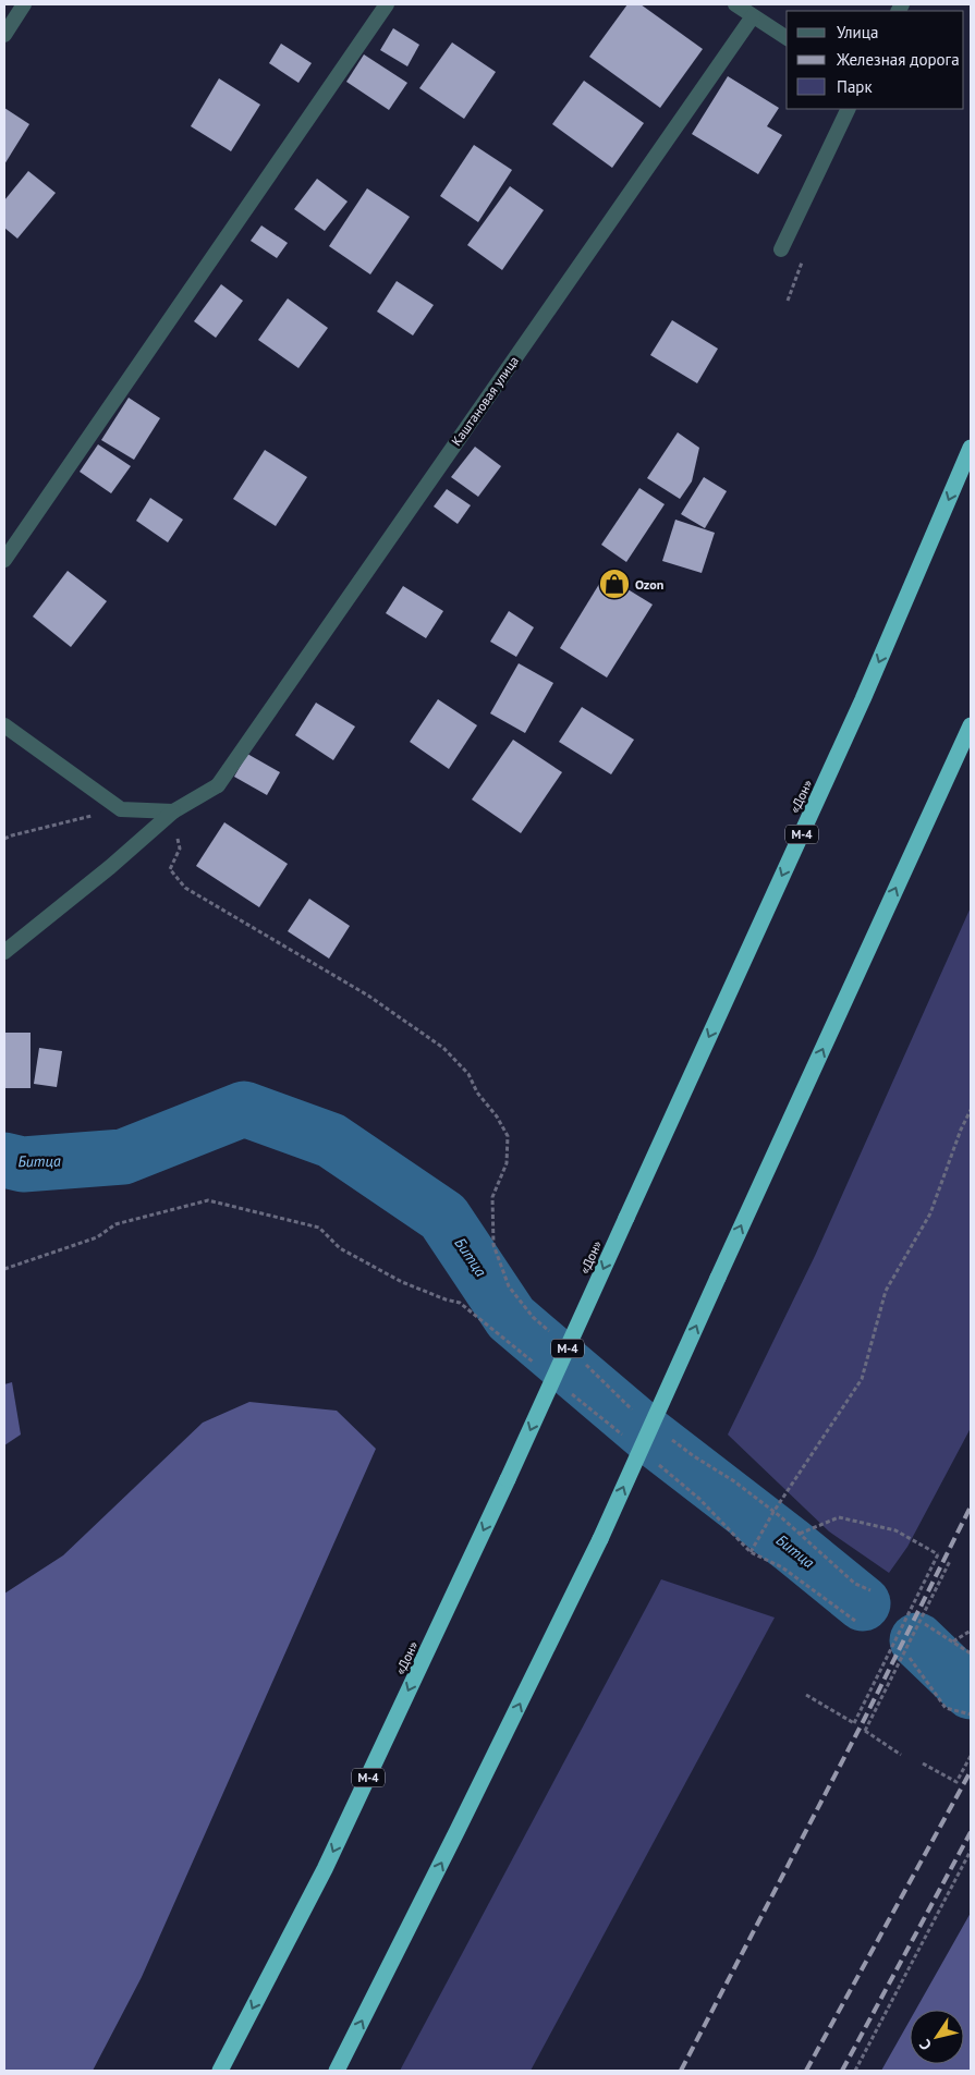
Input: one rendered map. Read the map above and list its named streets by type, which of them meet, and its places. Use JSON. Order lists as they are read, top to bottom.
{
  "streets": {
    "highway": ["«Дон»", "М-4"],
    "street": ["Каштановая улица"]
  },
  "water": ["Битца"],
  "places": {
    "shop": ["Ozon"]
  },
  "legend": ["Улица", "Железная дорога", "Парк"],
  "north": "bottom left"
}
